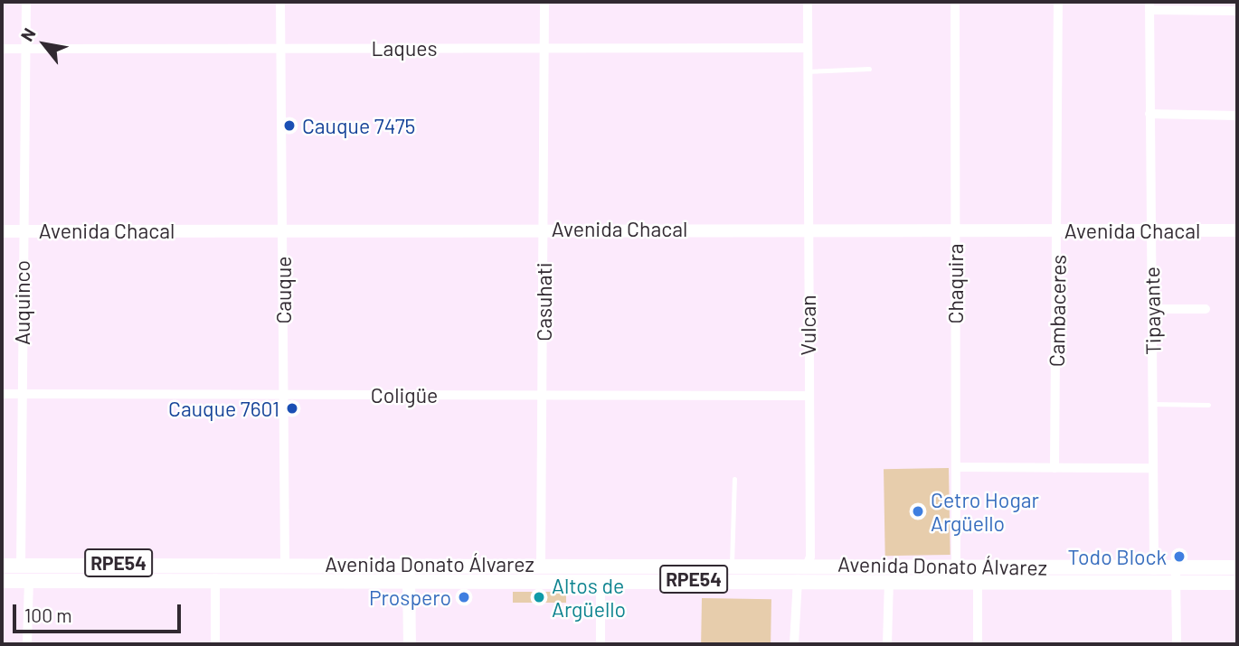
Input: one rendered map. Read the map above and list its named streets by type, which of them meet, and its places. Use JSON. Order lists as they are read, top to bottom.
{
  "streets": {
    "main road": ["Avenida Chacal", "RPE54", "Avenida Donato Álvarez"],
    "street": [
      "Laques",
      "Chaquira",
      "Cauque",
      "Casuhati",
      "Auquinco",
      "Cambaceres",
      "Tipayante",
      "Vulcan",
      "Coligüe"
    ]
  },
  "crossings": [
    ["Laques", "Cauque"],
    ["Laques", "Casuhati"],
    ["Laques", "Auquinco"],
    ["Laques", "Vulcan"],
    ["Avenida Chacal", "Chaquira"],
    ["Avenida Chacal", "Cauque"],
    ["Avenida Chacal", "Casuhati"],
    ["Avenida Chacal", "Auquinco"],
    ["Avenida Chacal", "Cambaceres"],
    ["Avenida Chacal", "Tipayante"],
    ["Avenida Chacal", "Vulcan"],
    ["Chaquira", "Avenida Donato Álvarez"],
    ["Cauque", "Coligüe"],
    ["Cauque", "Avenida Donato Álvarez"],
    ["Casuhati", "Coligüe"],
    ["Casuhati", "Avenida Donato Álvarez"],
    ["Auquinco", "Coligüe"],
    ["Auquinco", "Avenida Donato Álvarez"],
    ["Tipayante", "Avenida Donato Álvarez"],
    ["Vulcan", "Coligüe"],
    ["Vulcan", "Avenida Donato Álvarez"]
  ],
  "places": [
    "Cauque 7475",
    "Cauque 7601",
    "Cetro Hogar Argüello",
    "Todo Block",
    "Prospero",
    "Altos de Argüello"
  ],
  "scale_bar": "100 m",
  "north": "top left"
}
